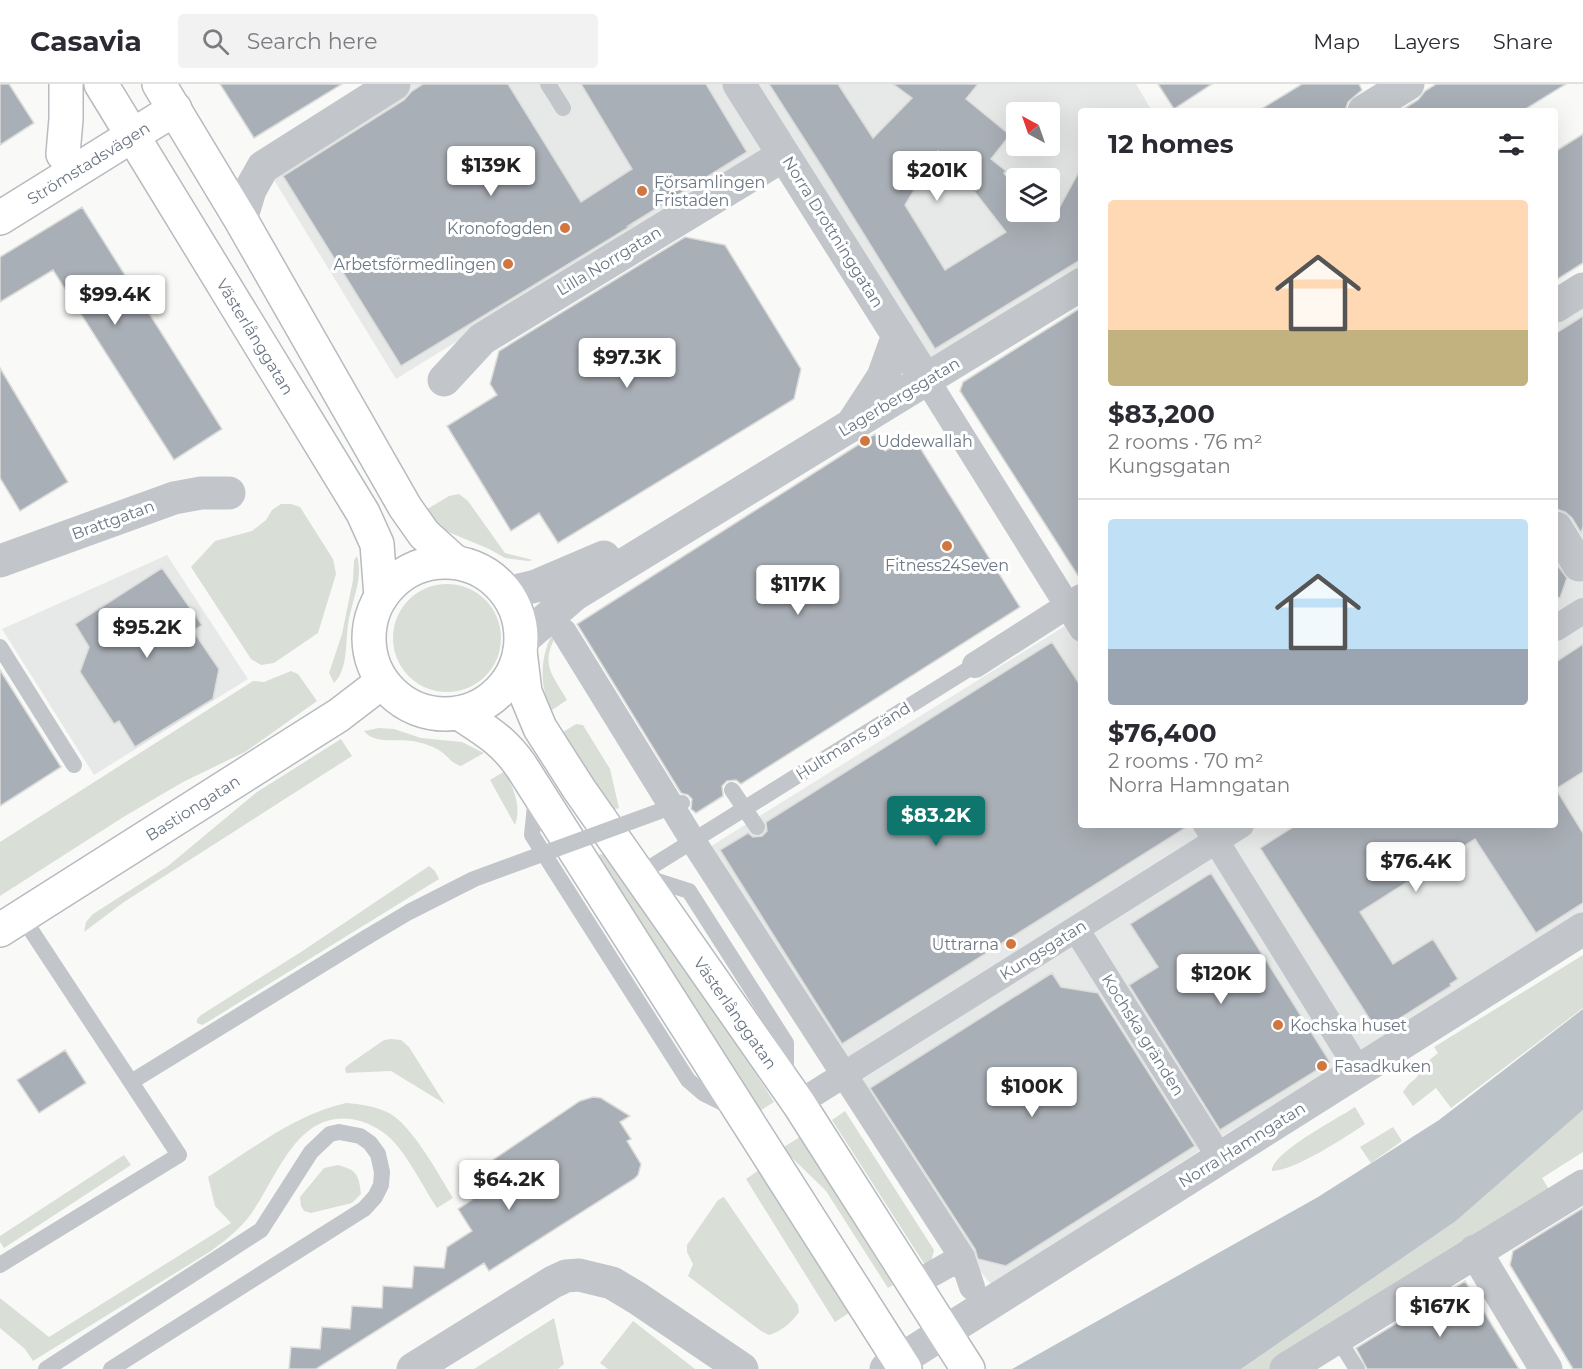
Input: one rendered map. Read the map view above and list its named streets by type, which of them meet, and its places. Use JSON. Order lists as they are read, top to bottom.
{
  "streets": {
    "main road": ["Strömstadsvägen", "Västerlånggatan", "Bastiongatan"],
    "street": [
      "Norra Drottninggatan",
      "Lilla Norrgatan",
      "Lagerbergsgatan",
      "Brattgatan",
      "Hultmans gränd",
      "Kungsgatan",
      "Kochska gränden",
      "Norra Hamngatan"
    ]
  },
  "crossings": [
    ["Strömstadsvägen", "Västerlånggatan"],
    ["Norra Drottninggatan", "Lilla Norrgatan"],
    ["Norra Drottninggatan", "Lagerbergsgatan"],
    ["Norra Drottninggatan", "Hultmans gränd"],
    ["Västerlånggatan", "Lagerbergsgatan"],
    ["Västerlånggatan", "Hultmans gränd"],
    ["Västerlånggatan", "Bastiongatan"],
    ["Västerlånggatan", "Kungsgatan"],
    ["Västerlånggatan", "Norra Hamngatan"],
    ["Lagerbergsgatan", "Bastiongatan"],
    ["Kungsgatan", "Kochska gränden"]
  ],
  "places": [
    "Församlingen Fristaden",
    "Kronofogden",
    "Arbetsförmedlingen",
    "Uddewallah",
    "Fitness24Seven",
    "Uttrarna",
    "Kochska huset",
    "Fasadkuken"
  ],
  "north": "top left",
  "page": {
    "header": "Casavia",
    "search": "Search here",
    "nav": ["Map", "Layers", "Share"],
    "heading": "12 homes",
    "price": [
      "$139K",
      "$201K",
      "$99.4K",
      "$97.3K",
      "$117K",
      "$95.2K",
      "$83.2K",
      "$76.4K",
      "$120K",
      "$100K",
      "$64.2K",
      "$167K"
    ],
    "list": [
      {
        "name": "$83,200",
        "note": "2 rooms · 76 m² · Kungsgatan"
      },
      {
        "name": "$76,400",
        "note": "2 rooms · 70 m² · Norra Hamngatan"
      }
    ]
  }
}
